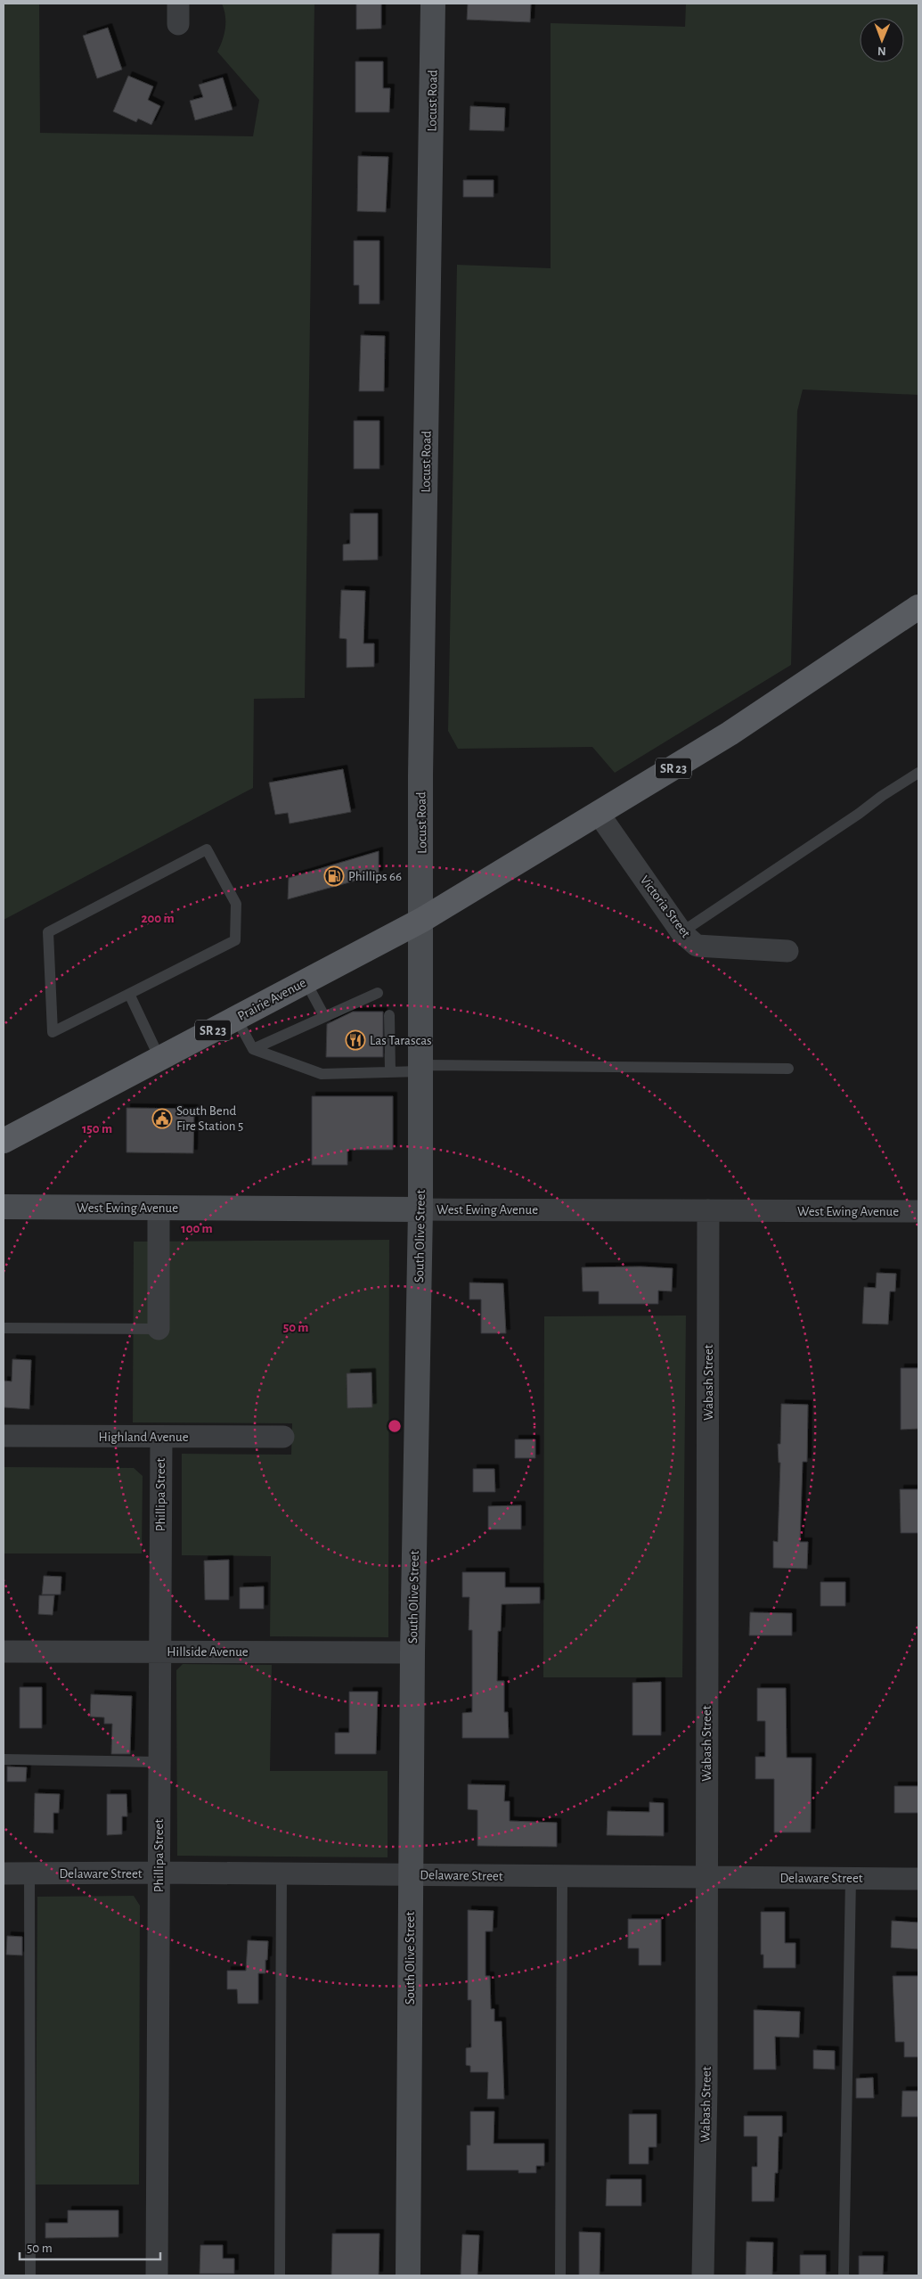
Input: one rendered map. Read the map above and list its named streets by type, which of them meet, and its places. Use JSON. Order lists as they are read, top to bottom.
{
  "streets": {
    "main road": ["SR 23", "Prairie Avenue"],
    "street": [
      "Locust Road",
      "Victoria Street",
      "West Ewing Avenue",
      "South Olive Street",
      "Wabash Street",
      "Highland Avenue",
      "Phillipa Street",
      "Hillside Avenue",
      "Delaware Street"
    ]
  },
  "crossings": [
    ["Locust Road", "SR 23"],
    ["Locust Road", "Prairie Avenue"],
    ["Locust Road", "South Olive Street"],
    ["SR 23", "Victoria Street"],
    ["SR 23", "Prairie Avenue"],
    ["SR 23", "South Olive Street"],
    ["Prairie Avenue", "South Olive Street"],
    ["West Ewing Avenue", "South Olive Street"],
    ["West Ewing Avenue", "Wabash Street"],
    ["South Olive Street", "Hillside Avenue"],
    ["South Olive Street", "Delaware Street"],
    ["Wabash Street", "Delaware Street"],
    ["Highland Avenue", "Phillipa Street"],
    ["Phillipa Street", "Hillside Avenue"],
    ["Phillipa Street", "Delaware Street"]
  ],
  "places": {
    "fuel station": ["Phillips 66"],
    "restaurant": ["Las Tarascas"],
    "public building": ["South Bend Fire Station 5"]
  },
  "scale_bar": "50 m",
  "north": "bottom",
  "rings": [
    "200 m",
    "150 m",
    "100 m",
    "50 m"
  ]
}
